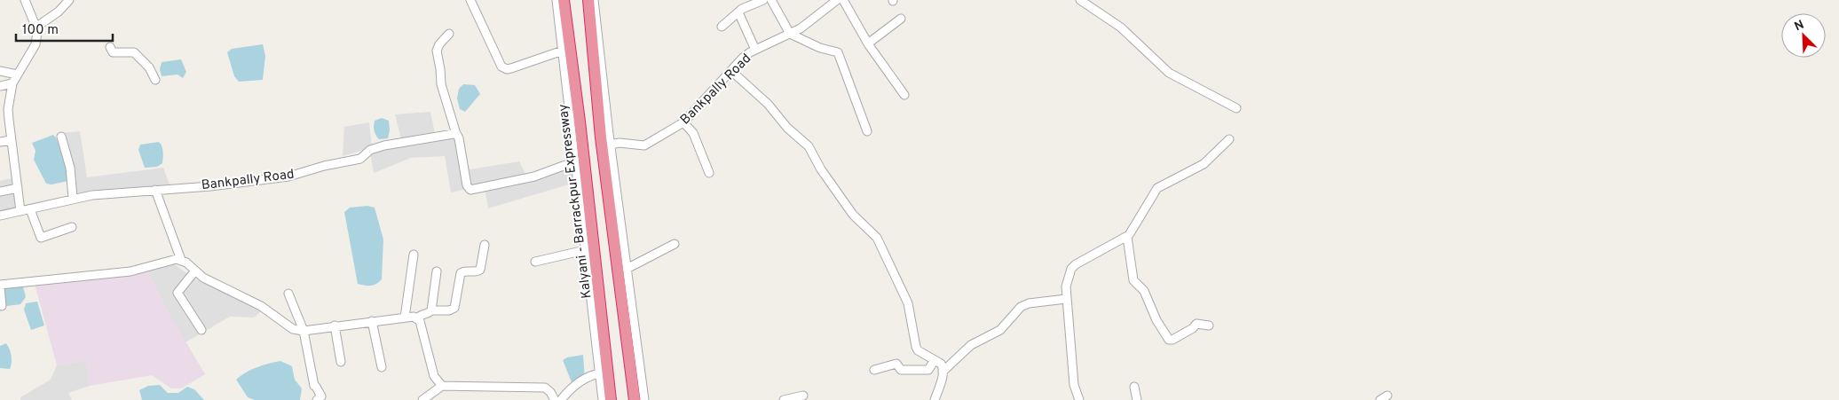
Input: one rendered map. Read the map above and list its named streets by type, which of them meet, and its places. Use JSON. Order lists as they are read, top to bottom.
{
  "streets": {
    "highway": ["Kalyani - Barrackpur Expressway"],
    "street": ["Bankpally Road"]
  },
  "scale_bar": "100 m",
  "north": "top left"
}
